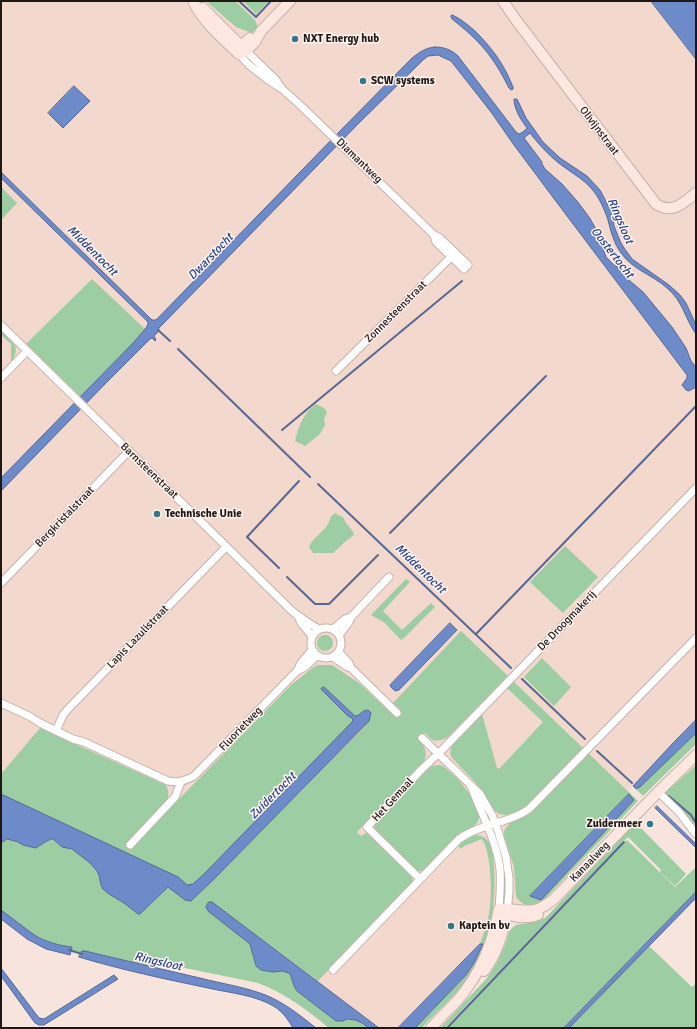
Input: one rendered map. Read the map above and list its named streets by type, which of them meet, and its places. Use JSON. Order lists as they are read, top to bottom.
{
  "streets": {
    "street": [
      "Olivijnstraat",
      "Diamantweg",
      "Zonnesteenstraat",
      "Barnsteenstraat",
      "Bergkristalstraat",
      "De Droogmakerij",
      "Lapis Lazulistraat",
      "Fluorietweg",
      "Het Gemaal",
      "Kanaalweg"
    ]
  },
  "crossings": [
    ["Diamantweg", "Zonnesteenstraat"],
    ["Barnsteenstraat", "Bergkristalstraat"],
    ["Barnsteenstraat", "Lapis Lazulistraat"],
    ["Barnsteenstraat", "Fluorietweg"],
    ["De Droogmakerij", "Het Gemaal"]
  ],
  "water": [
    "Ringsloot",
    "Middentocht",
    "Oostertocht",
    "Dwarstocht",
    "Zuidertocht"
  ],
  "places": [
    "NXT Energy hub",
    "SCW systems",
    "Technische Unie",
    "Zuidermeer",
    "Kaptein bv"
  ]
}
